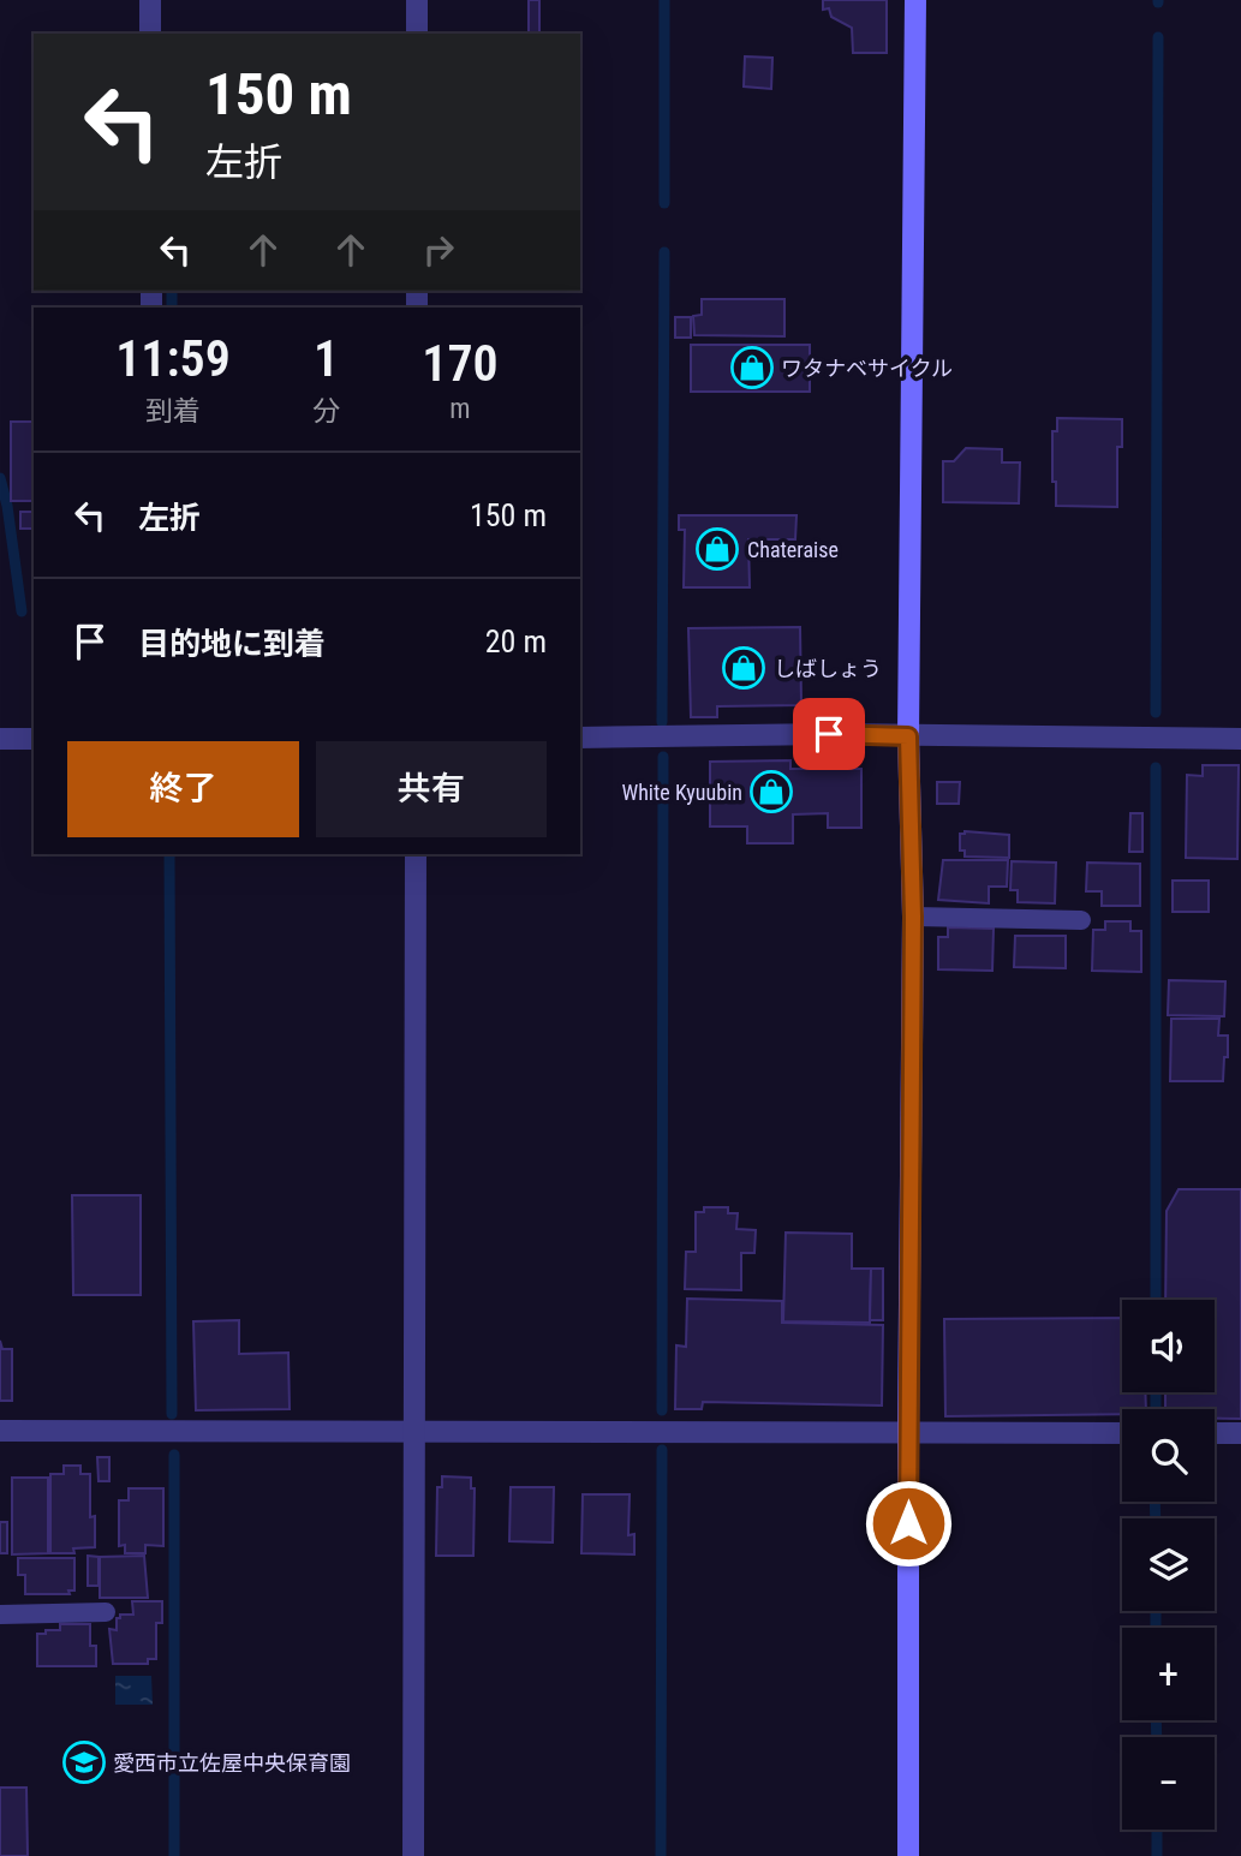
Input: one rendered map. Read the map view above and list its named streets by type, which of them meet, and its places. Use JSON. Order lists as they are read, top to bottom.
{
  "places": {
    "shop": [
      "ワタナベサイクル",
      "Chateraise",
      "しばしょう",
      "White Kyuubin"
    ],
    "school or university": ["愛西市立佐屋中央保育園"]
  },
  "page": {
    "turn": ["150 m", "左折"],
    "eta": [
      "11:59",
      "到着",
      "1",
      "分",
      "170",
      "m"
    ],
    "list": [
      {
        "name": "左折",
        "value": "150 m"
      },
      {
        "name": "目的地に到着",
        "value": "20 m"
      }
    ],
    "buttons": ["終了", "共有"],
    "map_buttons": ["+", "−"]
  }
}
